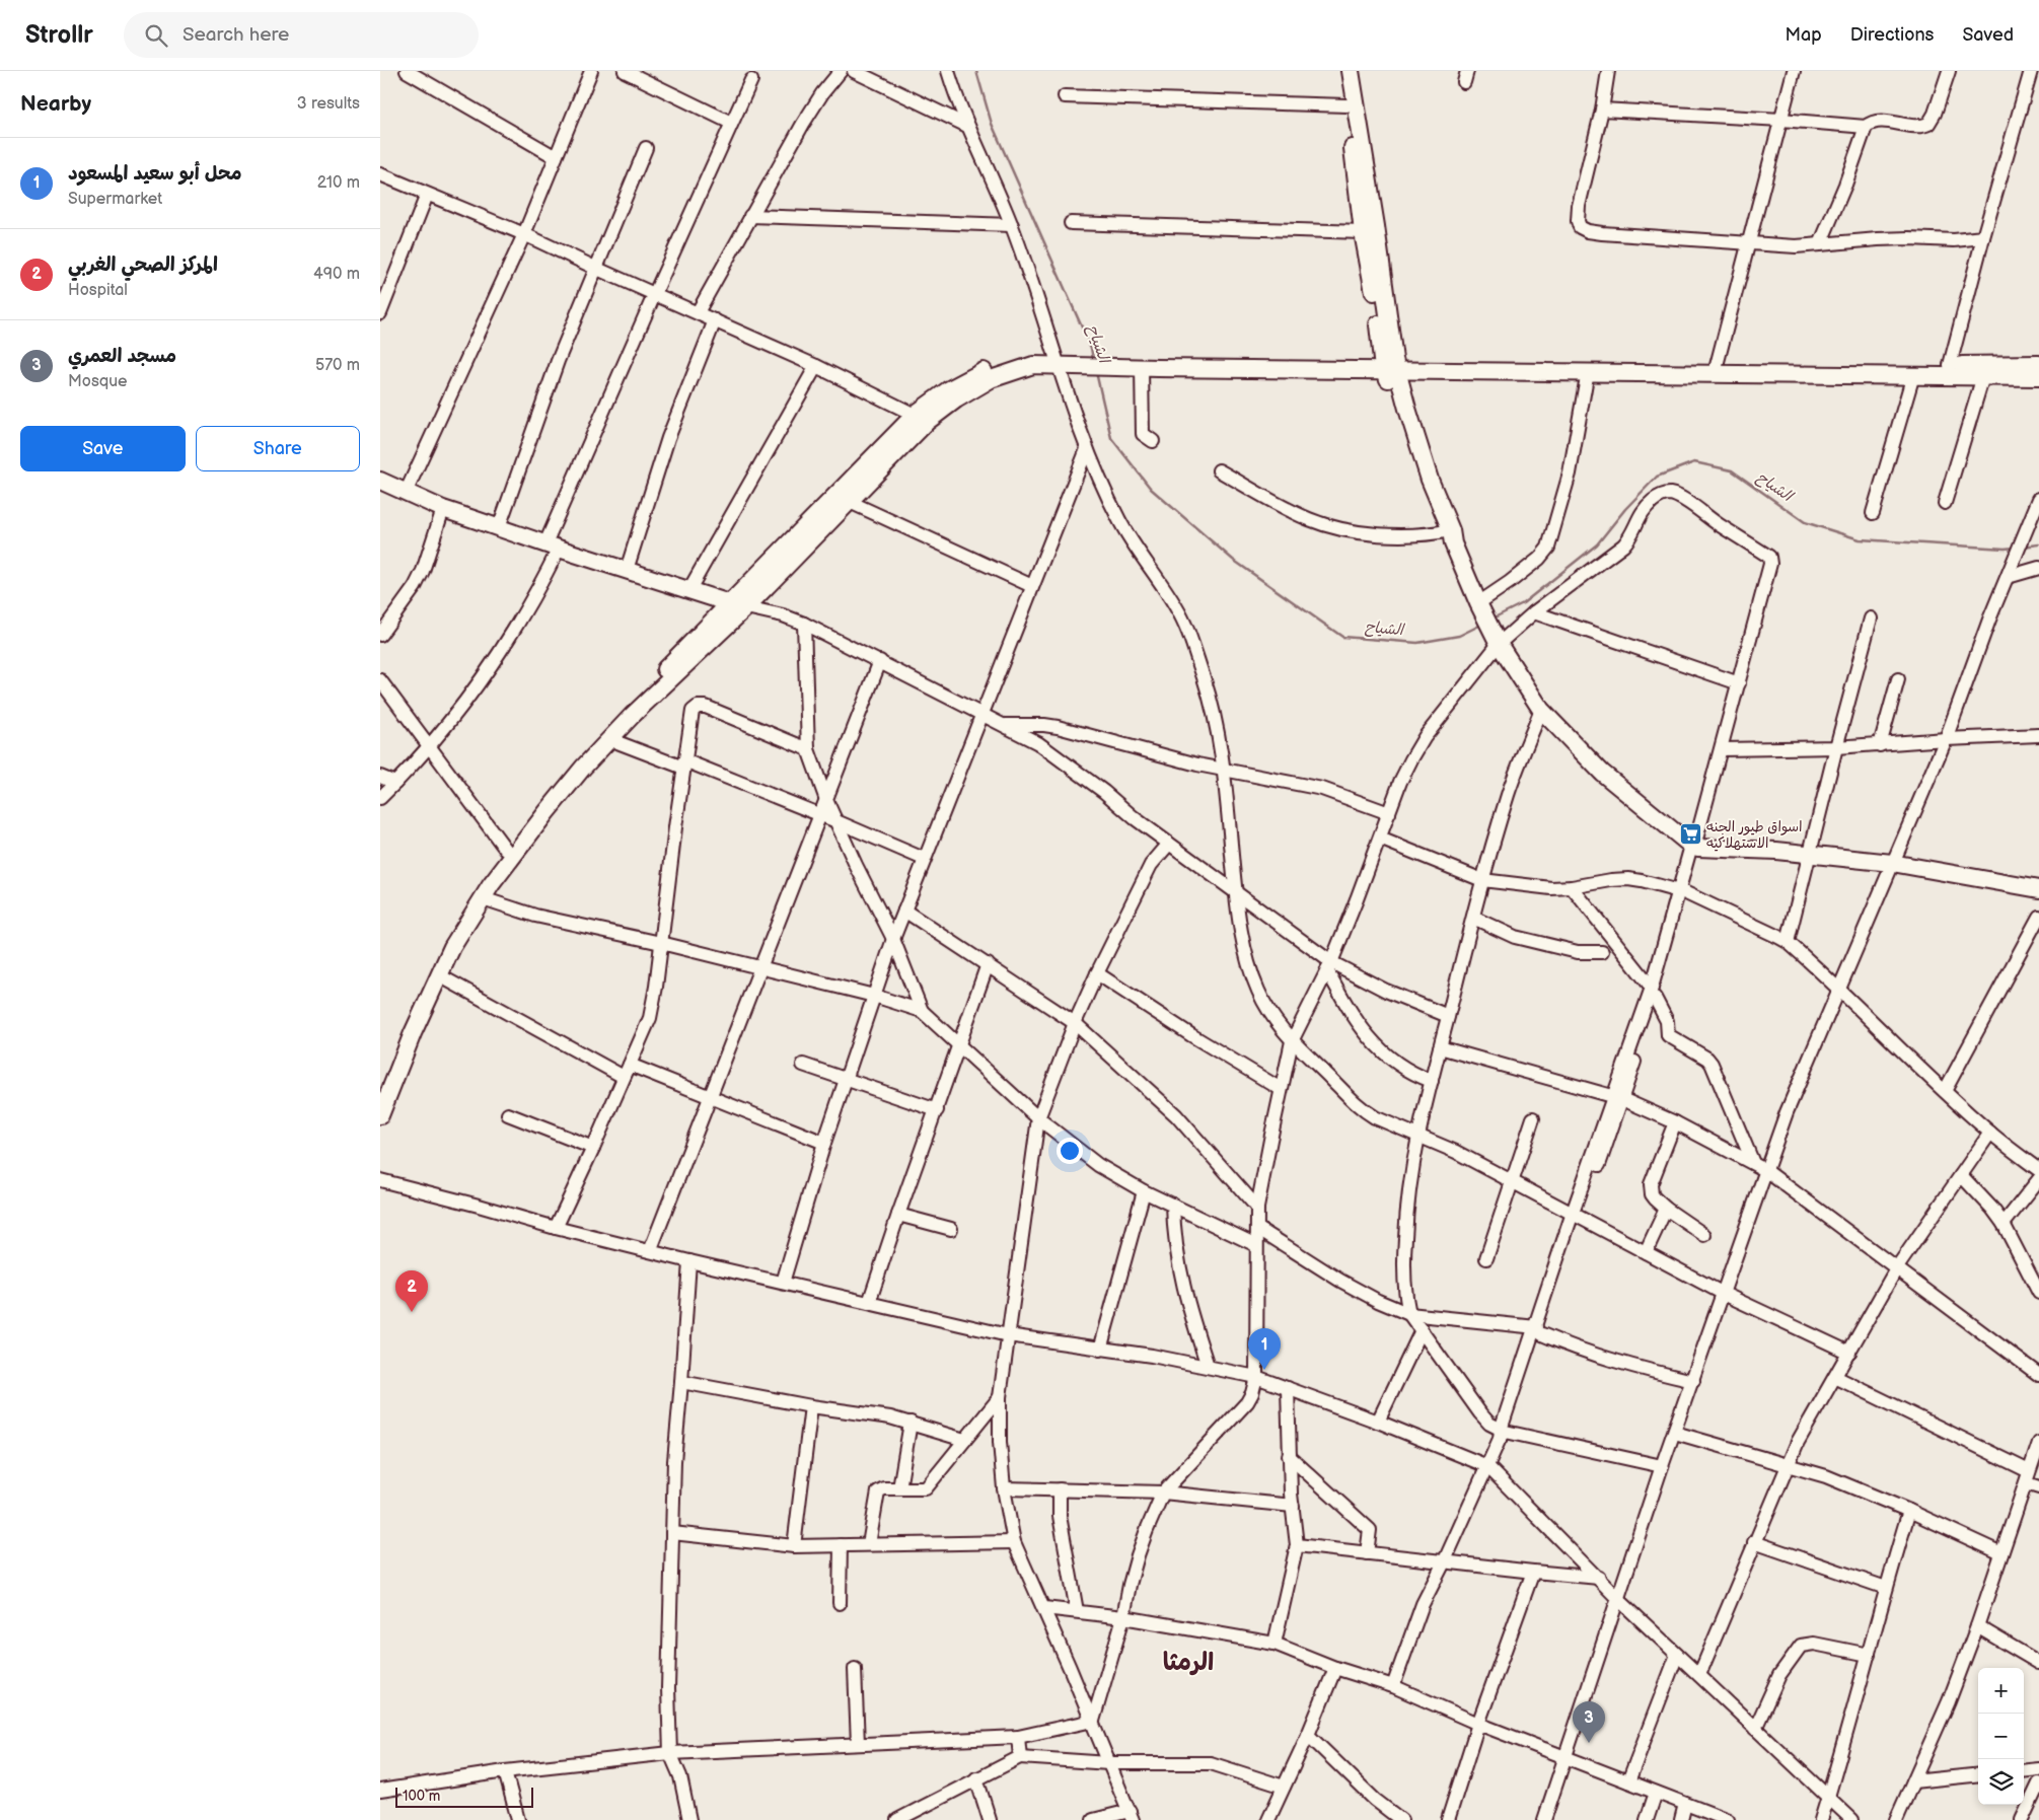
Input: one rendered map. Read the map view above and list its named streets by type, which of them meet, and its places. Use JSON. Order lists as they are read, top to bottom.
{
  "districts": ["الرمثا"],
  "water": ["الشياح"],
  "places": {
    "supermarket": ["اسواق طيور الجنه الاستهلاكيه"]
  },
  "scale_bar": "100 m",
  "page": {
    "header": "Strollr",
    "search": "Search here",
    "nav": ["Map", "Directions", "Saved"],
    "heading": ["Nearby", "3 results"],
    "list": [
      {
        "mark": "1",
        "name": "محل أبو سعيد المسعود",
        "note": "Supermarket",
        "value": "210 m"
      },
      {
        "mark": "2",
        "name": "المركز الصحي الغربي",
        "note": "Hospital",
        "value": "490 m"
      },
      {
        "mark": "3",
        "name": "مسجد العمري",
        "note": "Mosque",
        "value": "570 m"
      }
    ],
    "buttons": ["Save", "Share"],
    "pins": ["2", "1", "3"],
    "map_buttons": ["+", "−"],
    "scale": "100 m"
  }
}
